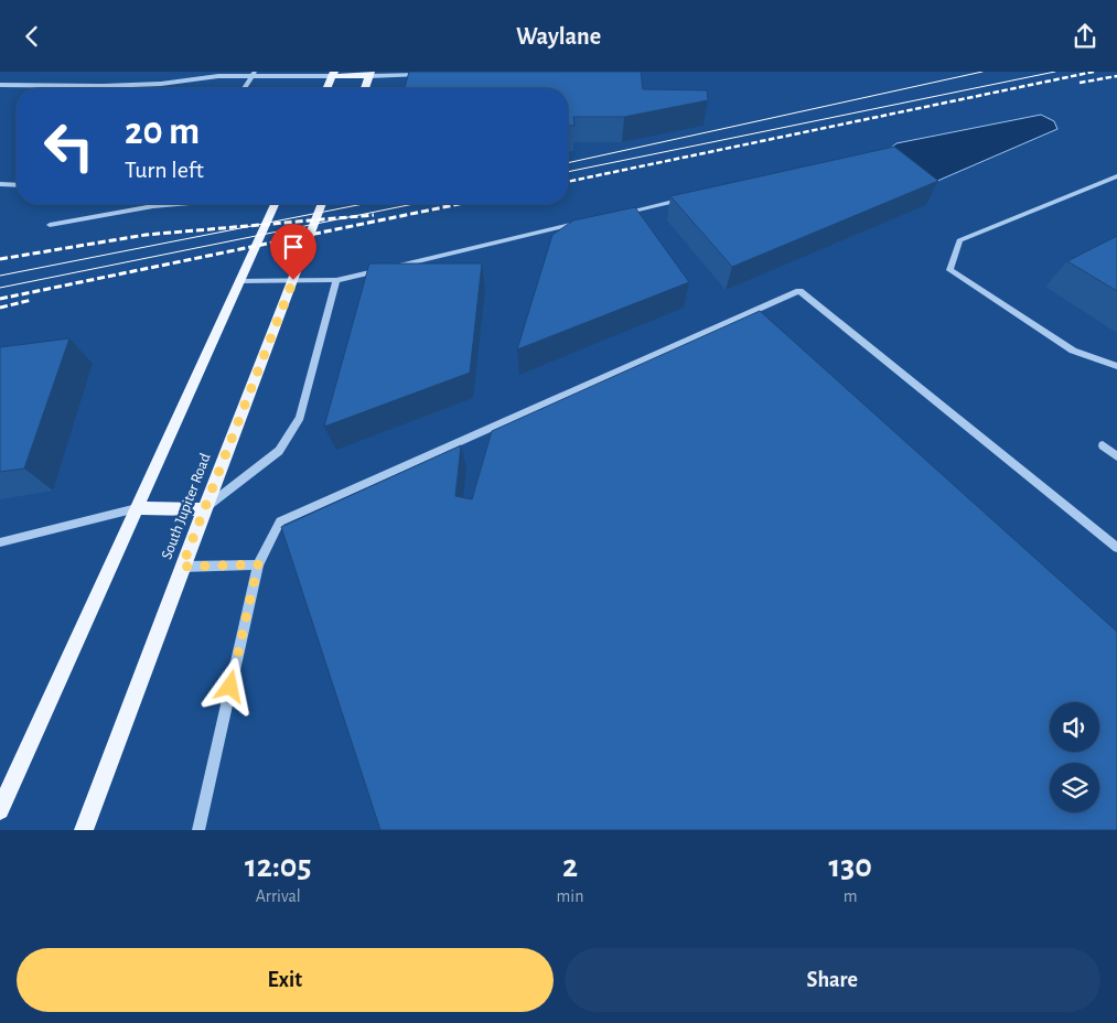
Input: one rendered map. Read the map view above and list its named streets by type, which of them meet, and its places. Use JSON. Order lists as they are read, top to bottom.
{
  "streets": {
    "main road": ["South Jupiter Road"]
  },
  "page": {
    "header": "Waylane",
    "turn": ["20 m", "Turn left"],
    "eta": [
      "12:05",
      "Arrival",
      "2",
      "min",
      "130",
      "m"
    ],
    "buttons": ["Exit", "Share"]
  }
}
